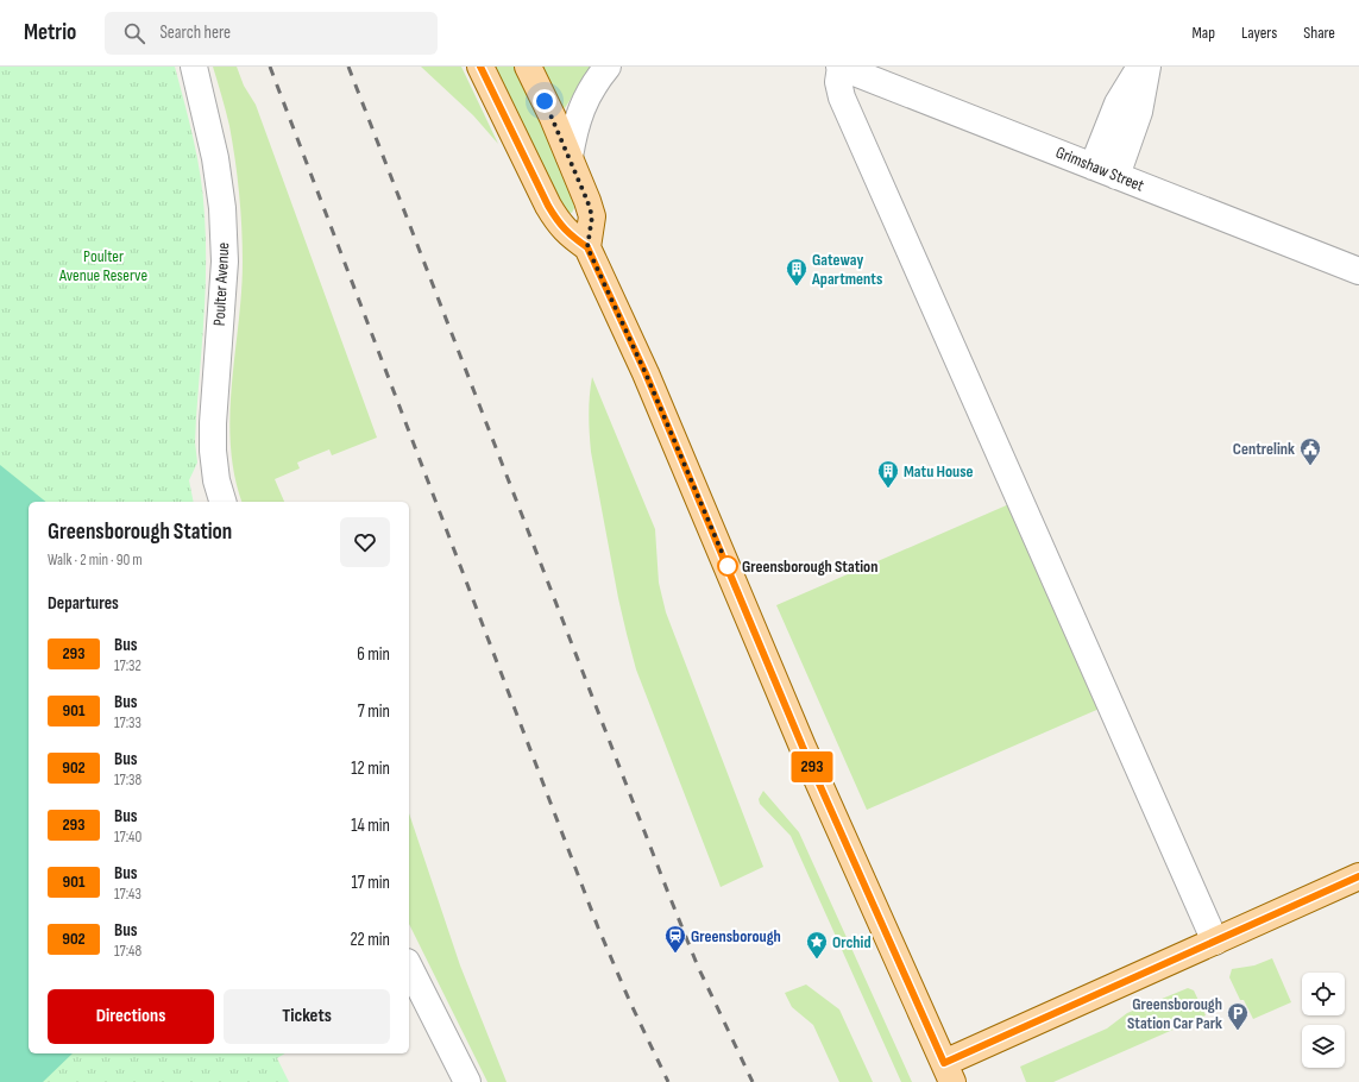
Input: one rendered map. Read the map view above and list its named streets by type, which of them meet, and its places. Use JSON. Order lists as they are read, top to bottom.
{
  "streets": {
    "street": ["Grimshaw Street", "Poulter Avenue"]
  },
  "parks": ["Poulter Avenue Reserve"],
  "places": {
    "building": ["Gateway Apartments", "Matu House"],
    "public building": ["Centrelink"],
    "other": ["Greensborough Station"],
    "station": ["Greensborough"],
    "place": ["Orchid"],
    "parking": ["Greensborough Station Car Park"]
  },
  "lines": ["bus line 293"],
  "page": {
    "header": "Metrio",
    "search": "Search here",
    "nav": ["Map", "Layers", "Share"],
    "on_map": "293",
    "heading": [
      ["Greensborough Station", "Walk · 2 min · 90 m"],
      "Departures"
    ],
    "list": [
      {
        "mark": "293",
        "name": "Bus",
        "note": "17:32",
        "value": "6 min"
      },
      {
        "mark": "901",
        "name": "Bus",
        "note": "17:33",
        "value": "7 min"
      },
      {
        "mark": "902",
        "name": "Bus",
        "note": "17:38",
        "value": "12 min"
      },
      {
        "mark": "293",
        "name": "Bus",
        "note": "17:40",
        "value": "14 min"
      },
      {
        "mark": "901",
        "name": "Bus",
        "note": "17:43",
        "value": "17 min"
      },
      {
        "mark": "902",
        "name": "Bus",
        "note": "17:48",
        "value": "22 min"
      }
    ],
    "buttons": ["Directions", "Tickets"]
  }
}
